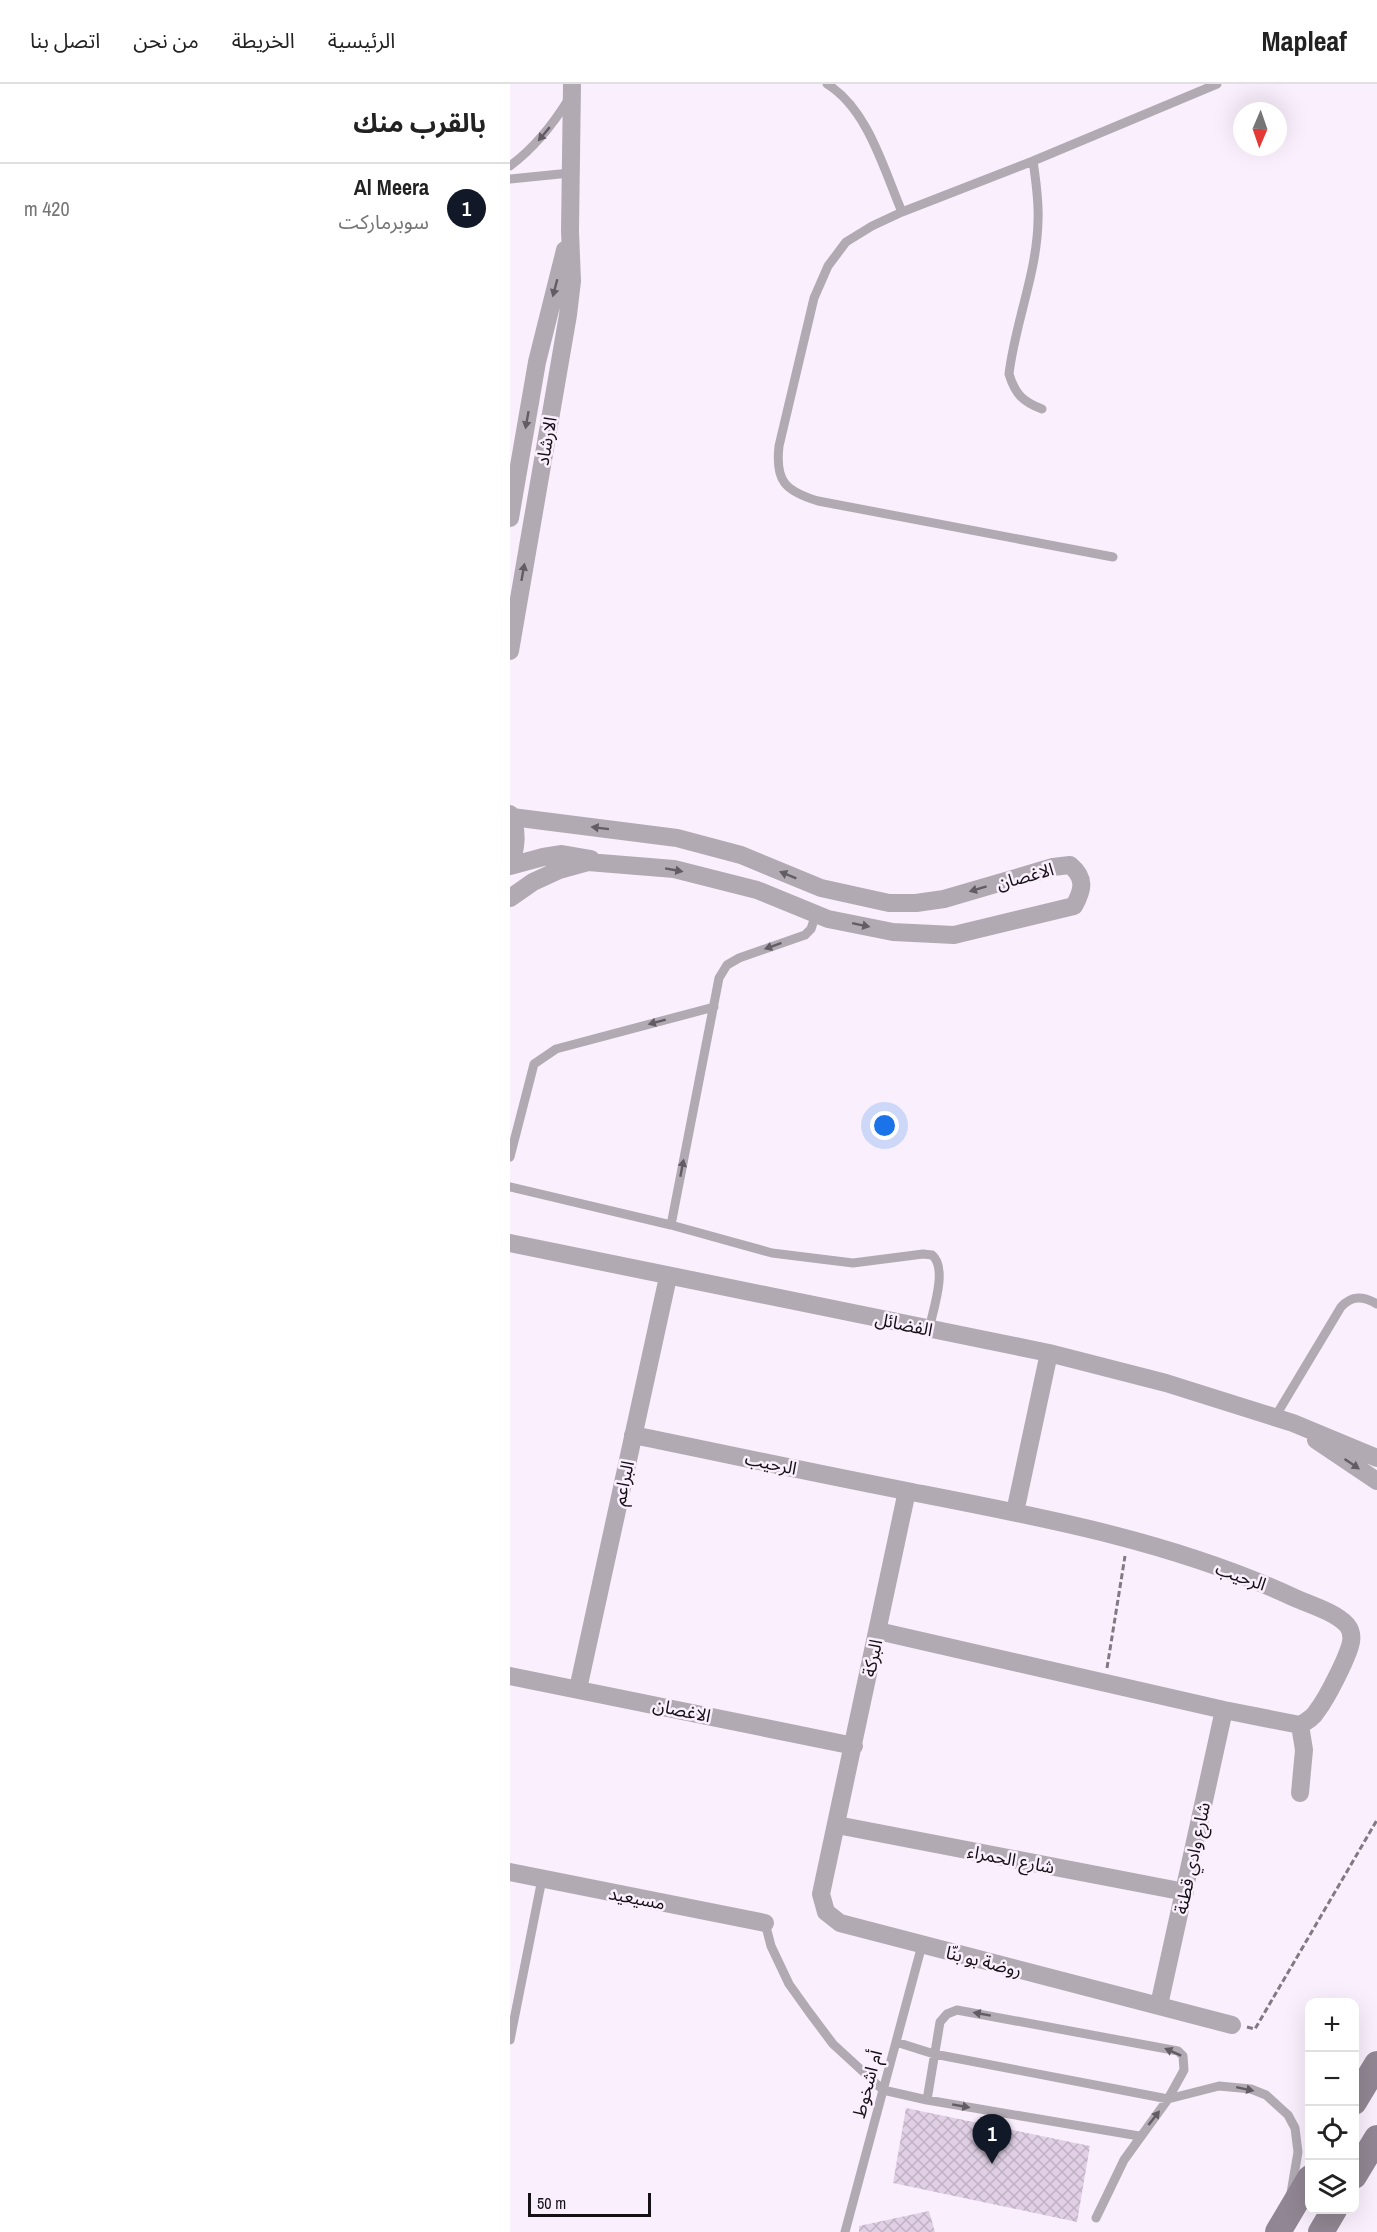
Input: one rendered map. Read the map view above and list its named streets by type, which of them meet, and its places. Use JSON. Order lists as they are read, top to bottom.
{
  "streets": {
    "street": [
      "الارشاد",
      "الاغصان",
      "الفضائل",
      "الرحيب",
      "البراعم",
      "البركة",
      "شارع وادي قطنة",
      "شارع الحمراء",
      "مسيعيد",
      "روضة بو بنّا"
    ],
    "lane": ["أم اشخوط"]
  },
  "crossings": [
    ["الاغصان", "البراعم"],
    ["الاغصان", "البركة"],
    ["الفضائل", "البراعم"],
    ["الرحيب", "البراعم"],
    ["الرحيب", "البركة"],
    ["البركة", "شارع الحمراء"],
    ["البركة", "روضة بو بنّا"],
    ["شارع وادي قطنة", "شارع الحمراء"],
    ["شارع وادي قطنة", "روضة بو بنّا"],
    ["شارع الحمراء", "روضة بو بنّا"],
    ["روضة بو بنّا", "أم اشخوط"]
  ],
  "scale_bar": "50 m",
  "north": "bottom",
  "page": {
    "header": "Mapleaf",
    "nav": [
      "الرئيسية",
      "الخريطة",
      "من نحن",
      "اتصل بنا"
    ],
    "heading": "بالقرب منك",
    "list": [
      {
        "mark": "1",
        "name": "Al Meera",
        "note": "سوبرماركت",
        "value": "420 m"
      }
    ],
    "map_buttons": ["+", "−"],
    "pins": "1",
    "scale": "50 m"
  }
}
